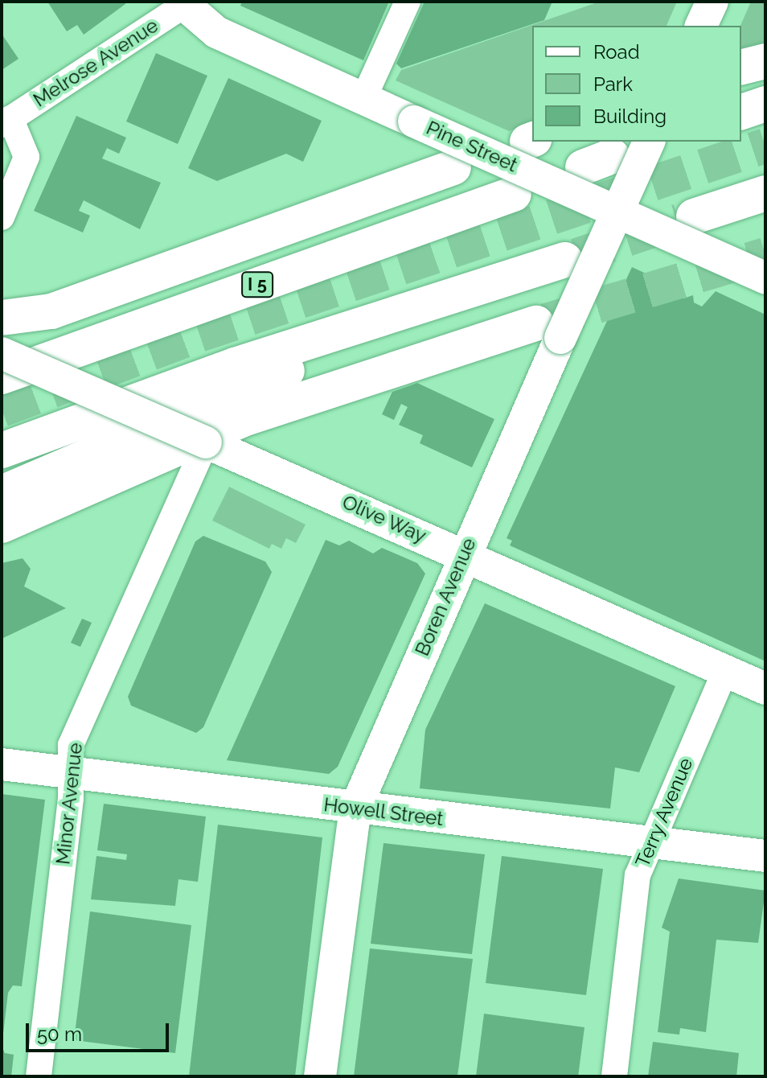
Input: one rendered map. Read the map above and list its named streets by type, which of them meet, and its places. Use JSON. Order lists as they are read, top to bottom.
{
  "streets": {
    "highway": ["I 5"],
    "main road": [
      "Pine Street",
      "Olive Way",
      "Boren Avenue",
      "Howell Street"
    ],
    "street": ["Melrose Avenue", "Minor Avenue", "Terry Avenue"]
  },
  "crossings": [
    ["Melrose Avenue", "Pine Street"],
    ["Pine Street", "Boren Avenue"],
    ["Olive Way", "Boren Avenue"],
    ["Olive Way", "Minor Avenue"],
    ["Olive Way", "Terry Avenue"],
    ["Boren Avenue", "Howell Street"],
    ["Minor Avenue", "Howell Street"],
    ["Howell Street", "Terry Avenue"]
  ],
  "legend": ["Road", "Park", "Building"],
  "scale_bar": "50 m"
}
